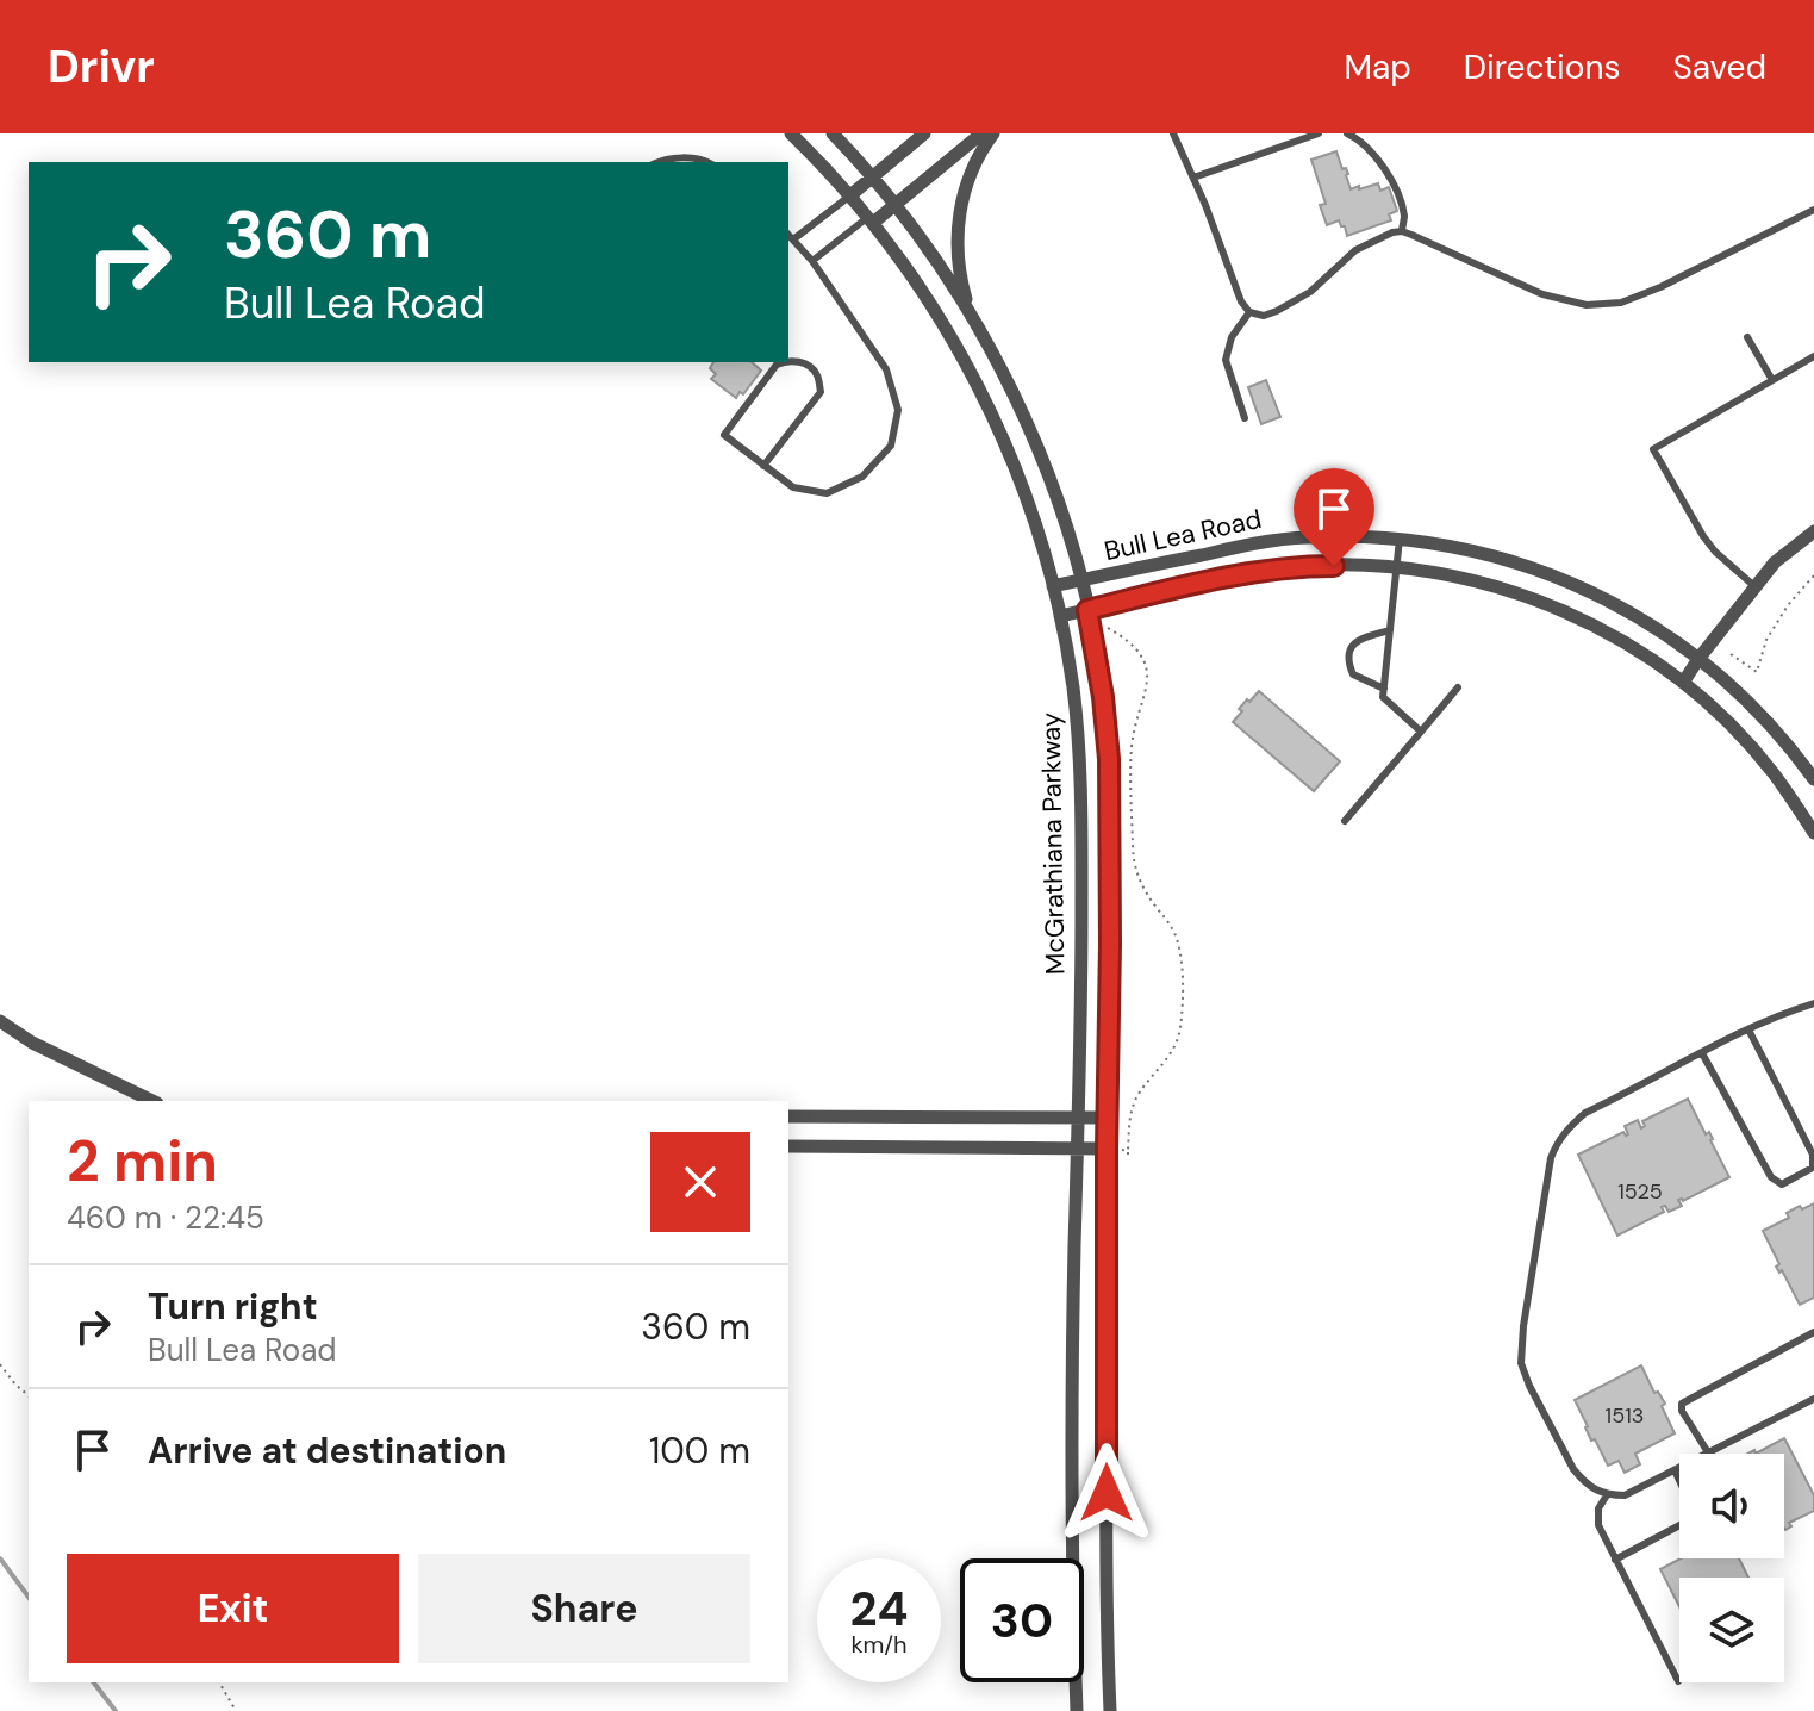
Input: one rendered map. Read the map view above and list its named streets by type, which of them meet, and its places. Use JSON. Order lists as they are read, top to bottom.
{
  "streets": {
    "street": ["Bull Lea Road", "McGrathiana Parkway"]
  },
  "crossings": [
    ["Bull Lea Road", "McGrathiana Parkway"]
  ],
  "house_numbers": ["1525", "1513"],
  "page": {
    "header": "Drivr",
    "nav": ["Map", "Directions", "Saved"],
    "turn": ["360 m", "Bull Lea Road"],
    "heading": ["2 min", "460 m · 22:45"],
    "list": [
      {
        "name": "Turn right",
        "note": "Bull Lea Road",
        "value": "360 m"
      },
      {
        "name": "Arrive at destination",
        "value": "100 m"
      }
    ],
    "buttons": ["Exit", "Share"],
    "speed": "24 km/h",
    "limit": "30"
  }
}
